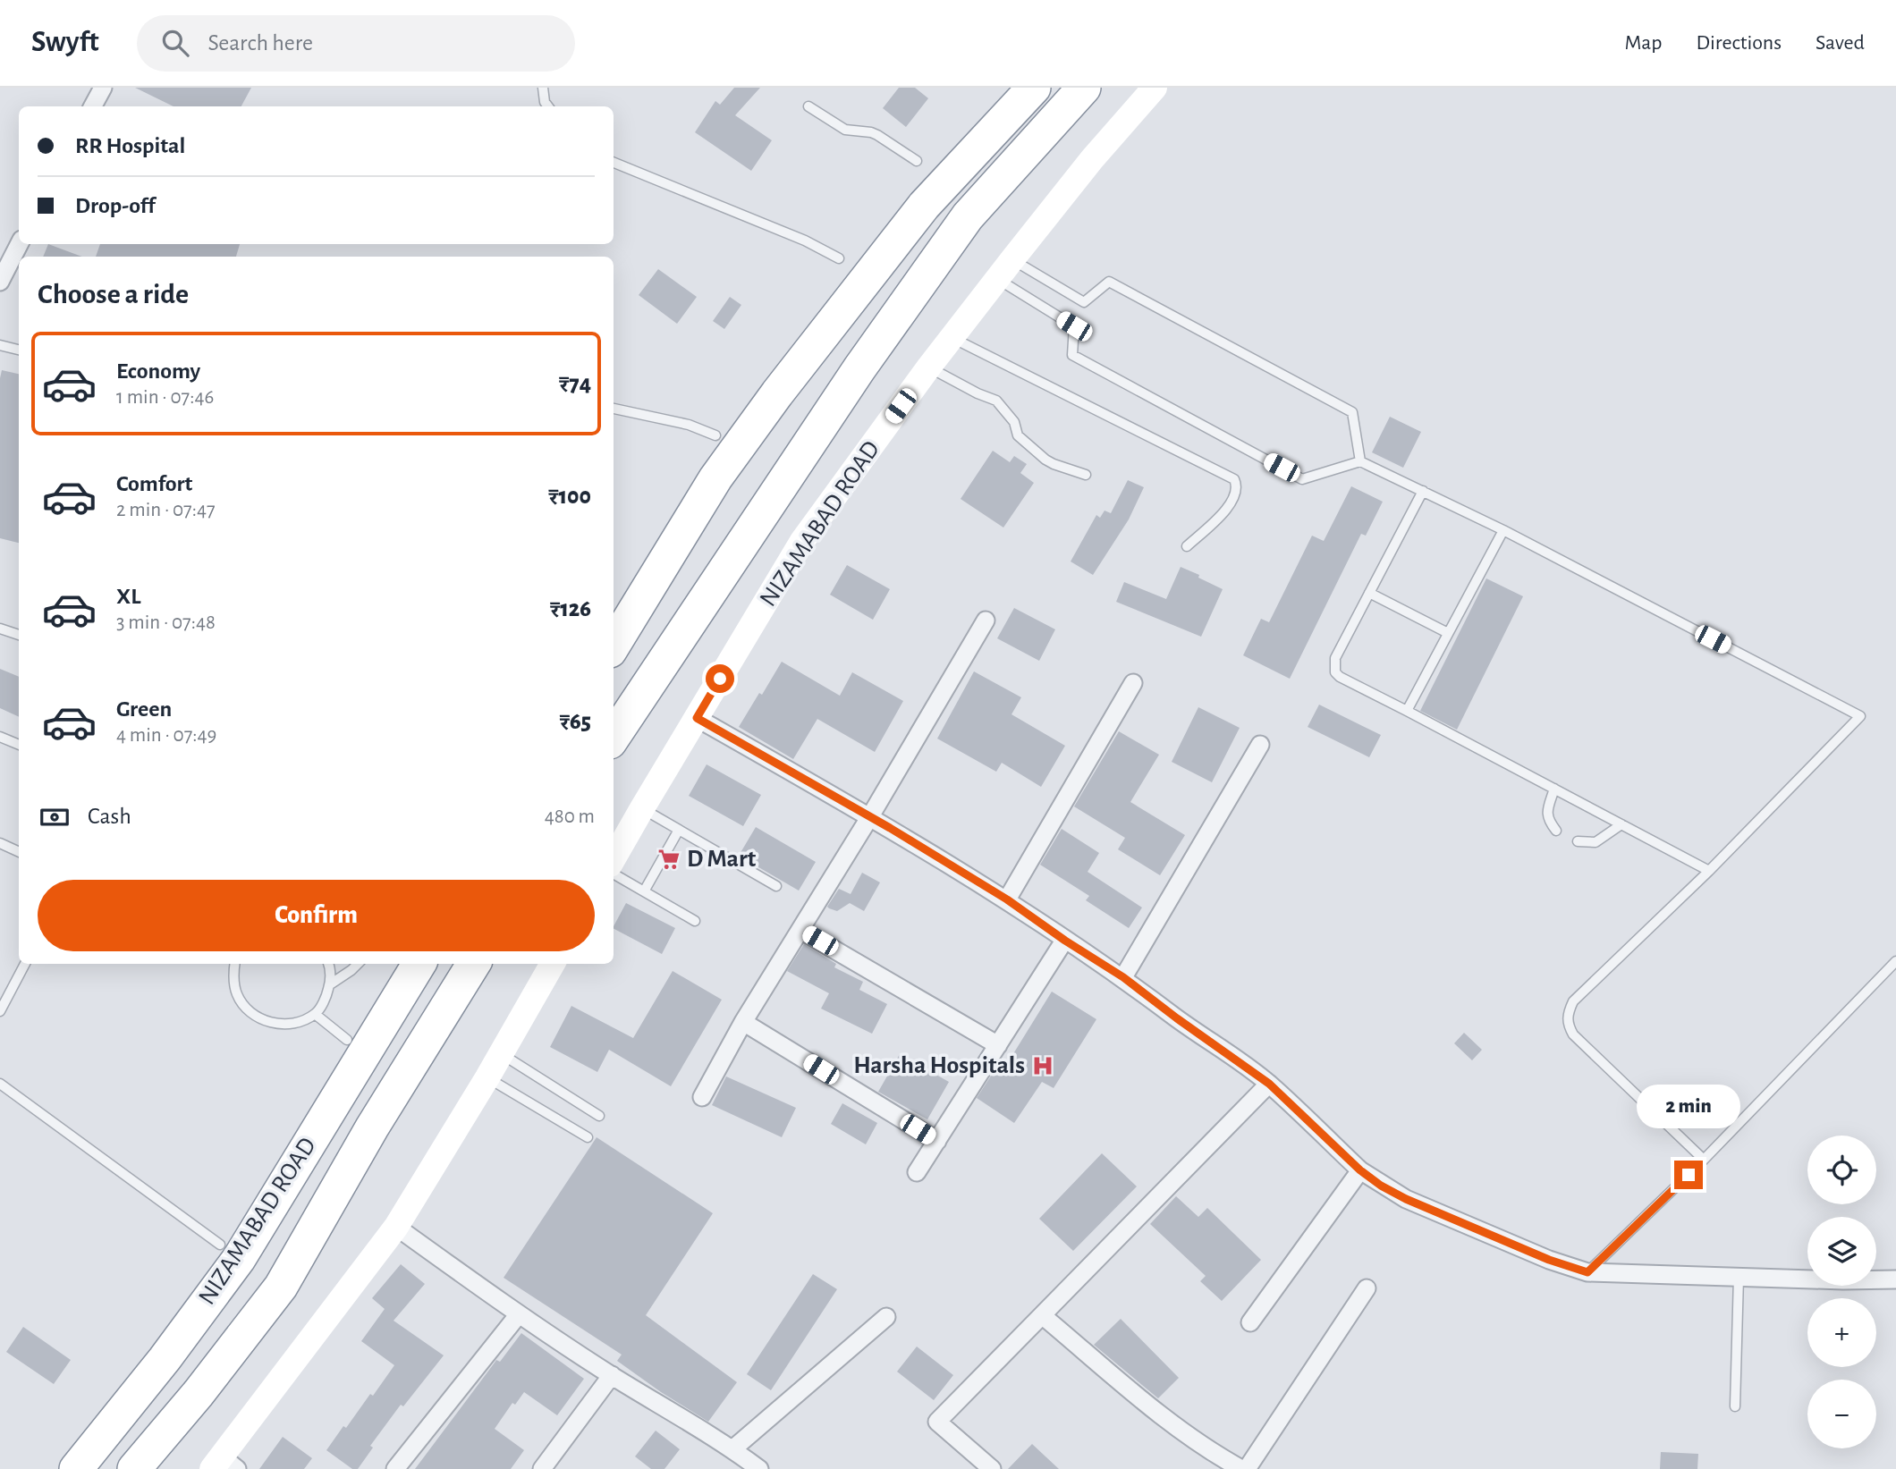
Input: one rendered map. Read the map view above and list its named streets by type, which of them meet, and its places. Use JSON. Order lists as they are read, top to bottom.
{
  "streets": {
    "highway": ["NIZAMABAD ROAD"]
  },
  "places": {
    "supermarket": ["D Mart"],
    "hospital": ["Harsha Hospitals"]
  },
  "page": {
    "header": "Swyft",
    "search": "Search here",
    "nav": ["Map", "Directions", "Saved"],
    "banner": ["RR Hospital", "Drop-off"],
    "heading": "Choose a ride",
    "list": [
      {
        "name": "Economy",
        "note": "1 min · 07:46",
        "value": "₹74"
      },
      {
        "name": "Comfort",
        "note": "2 min · 07:47",
        "value": "₹100"
      },
      {
        "name": "XL",
        "note": "3 min · 07:48",
        "value": "₹126"
      },
      {
        "name": "Green",
        "note": "4 min · 07:49",
        "value": "₹65"
      }
    ],
    "pay": ["Cash", "480 m"],
    "buttons": "Confirm",
    "bubble": "2 min",
    "map_buttons": ["+", "−"]
  }
}
